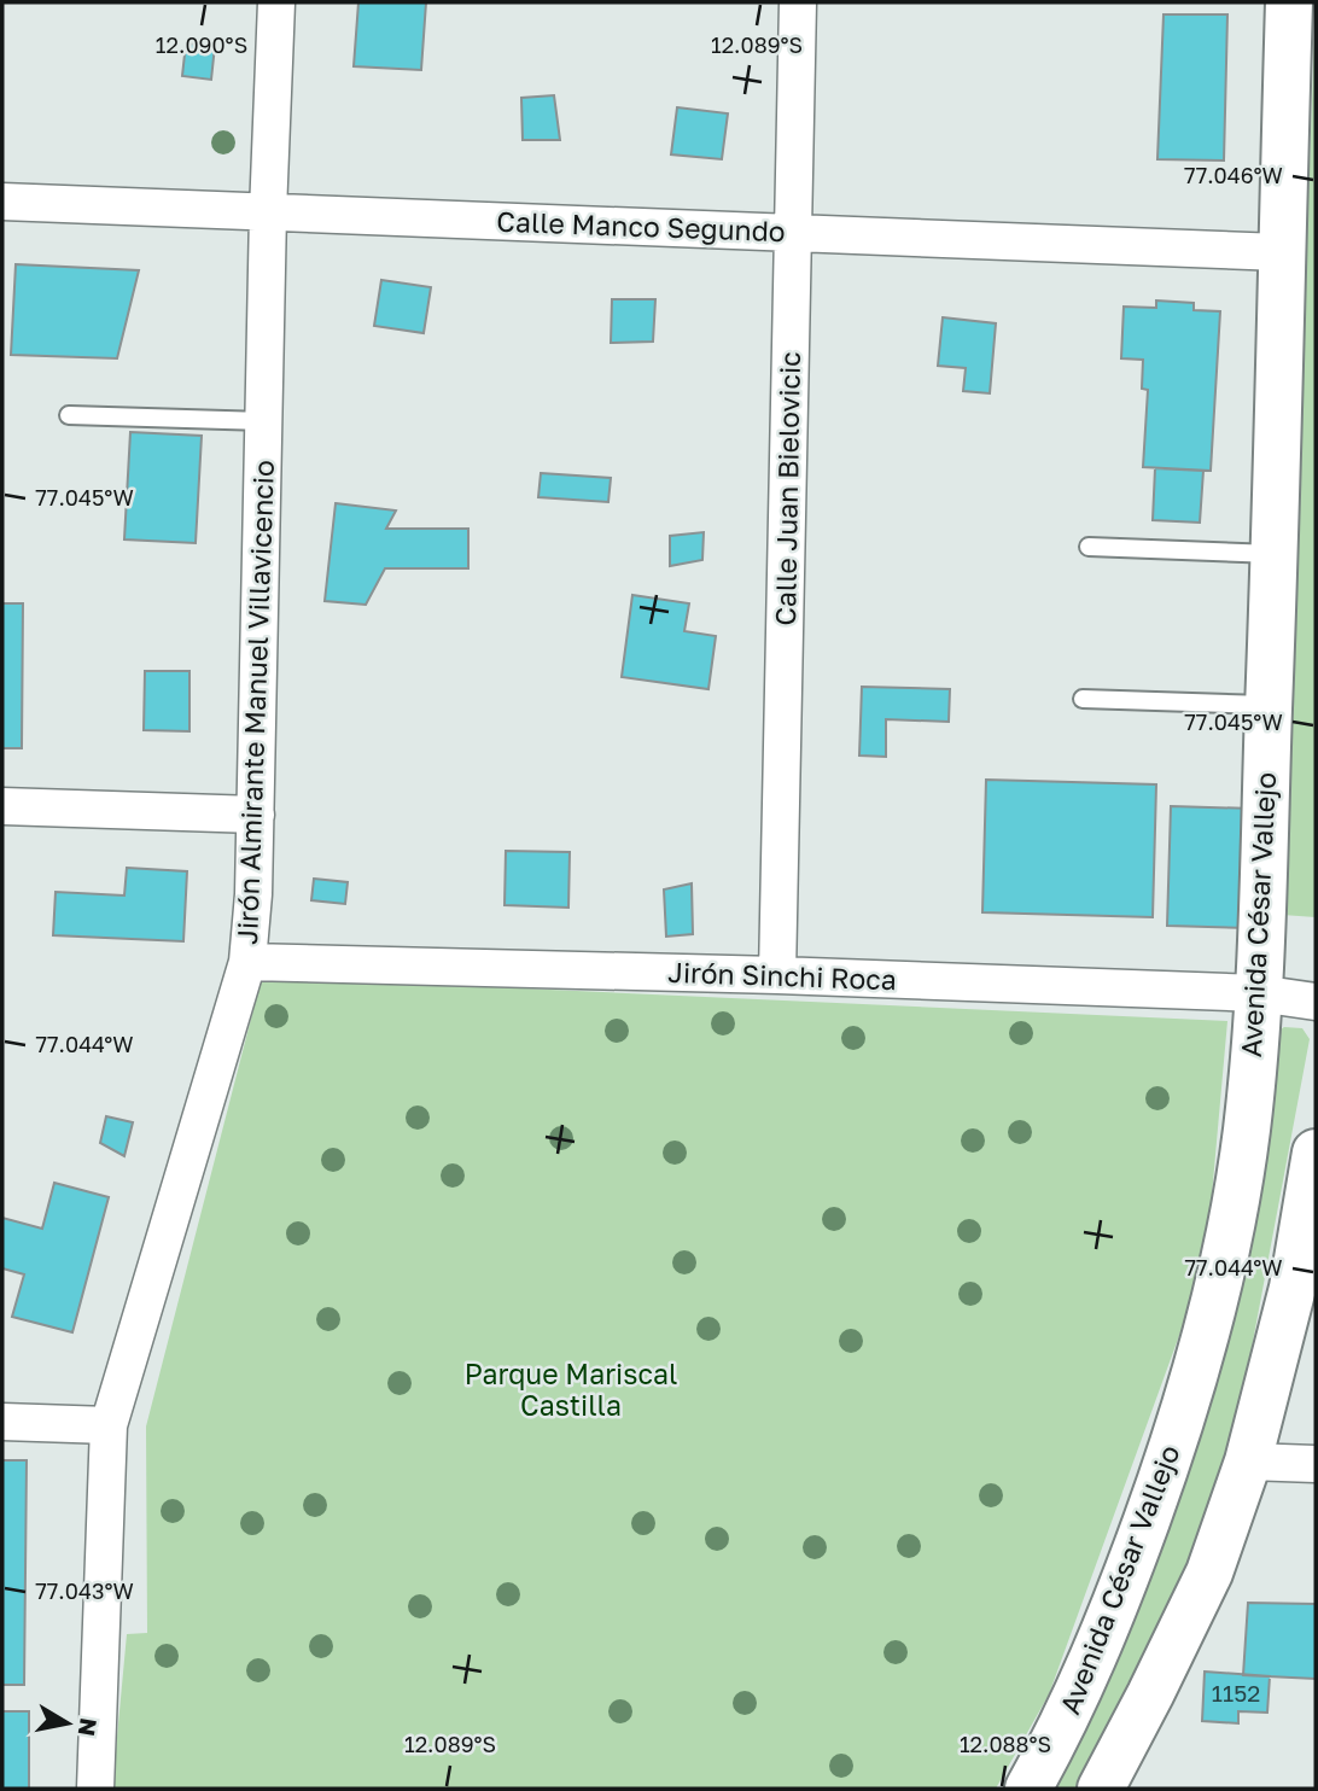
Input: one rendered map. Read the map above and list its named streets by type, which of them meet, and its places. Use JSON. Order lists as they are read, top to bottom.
{
  "streets": {
    "main road": ["Avenida César Vallejo"],
    "street": [
      "Calle Manco Segundo",
      "Calle Juan Bielovicic",
      "Jirón Almirante Manuel Villavicencio",
      "Jirón Sinchi Roca"
    ]
  },
  "crossings": [
    ["Calle Manco Segundo", "Calle Juan Bielovicic"],
    ["Calle Manco Segundo", "Jirón Almirante Manuel Villavicencio"],
    ["Calle Manco Segundo", "Avenida César Vallejo"],
    ["Calle Juan Bielovicic", "Jirón Sinchi Roca"],
    ["Jirón Almirante Manuel Villavicencio", "Jirón Sinchi Roca"],
    ["Avenida César Vallejo", "Jirón Sinchi Roca"]
  ],
  "parks": ["Parque Mariscal Castilla"],
  "house_numbers": ["1152"],
  "north": "right",
  "coordinates": [
    "12.090°S",
    "12.089°S",
    "77.046°W",
    "77.045°W",
    "77.044°W",
    "77.043°W",
    "12.088°S"
  ]
}
